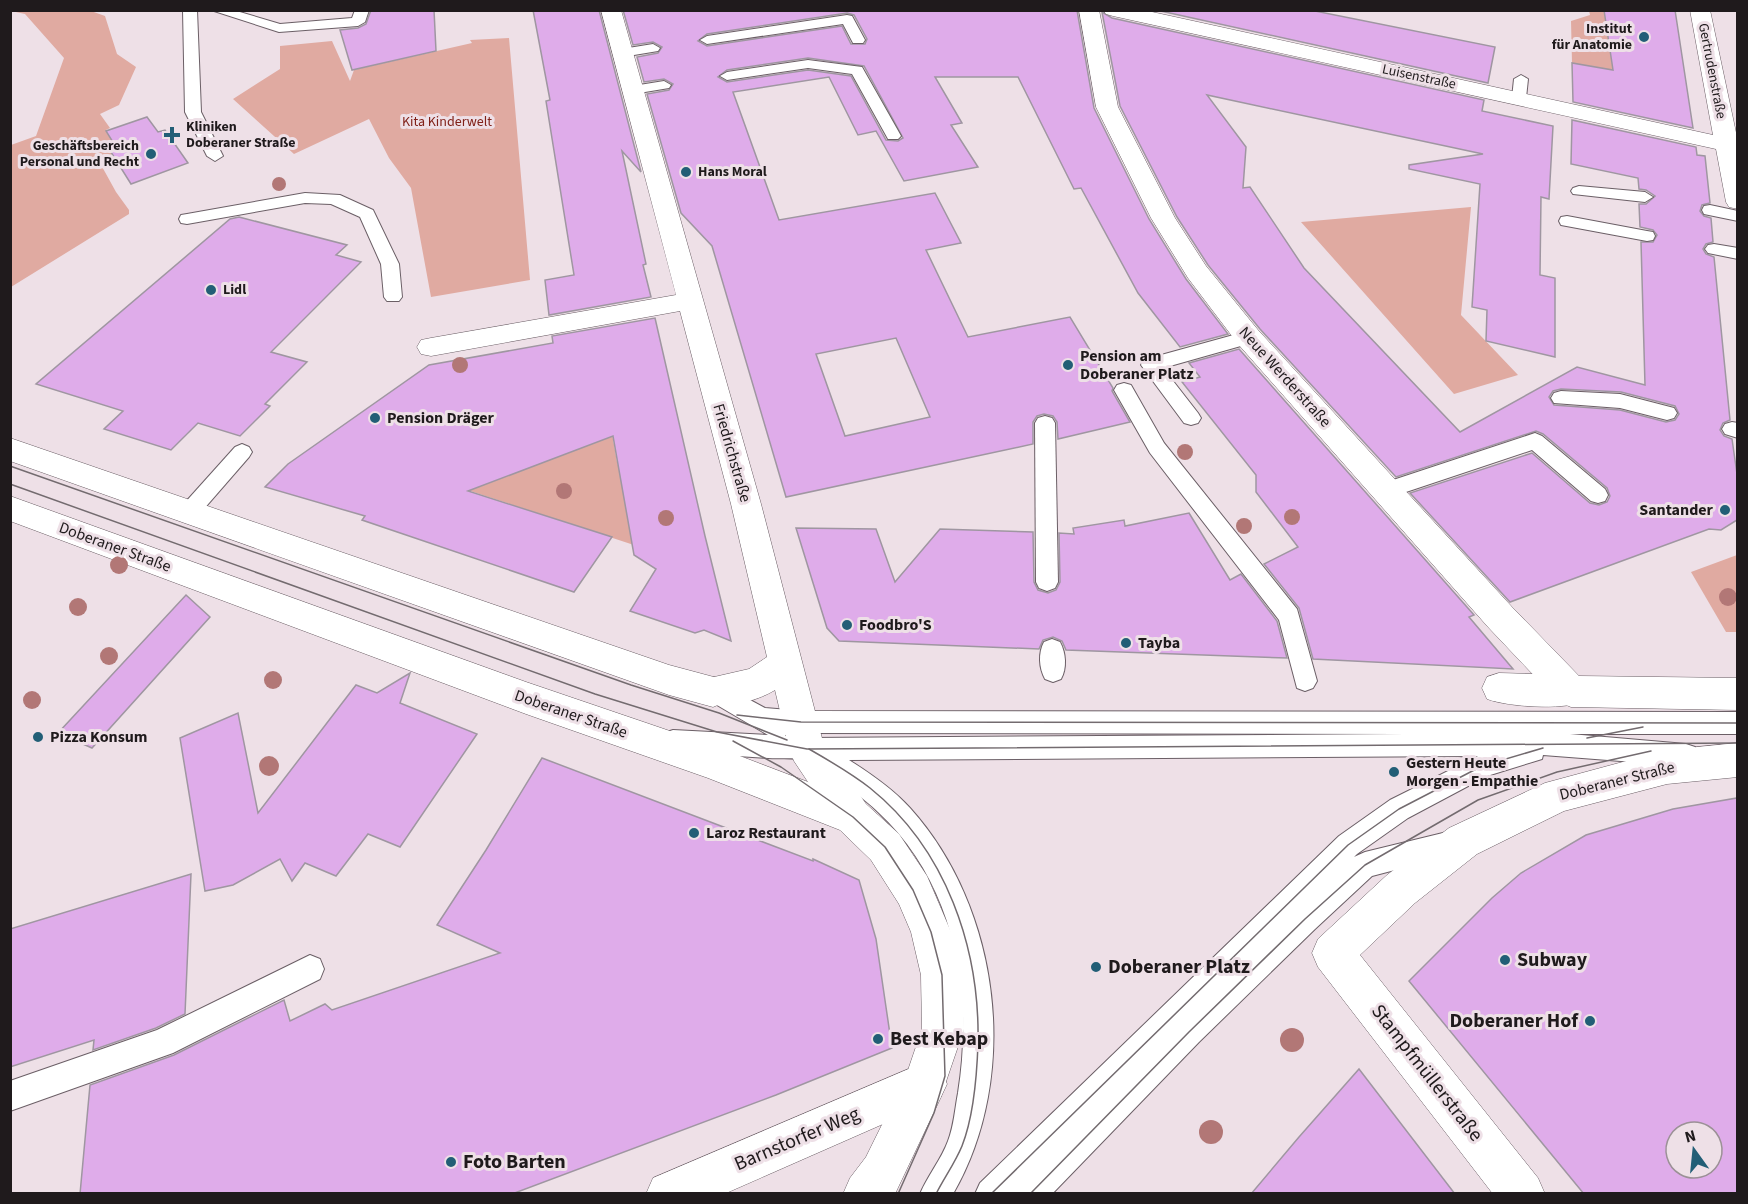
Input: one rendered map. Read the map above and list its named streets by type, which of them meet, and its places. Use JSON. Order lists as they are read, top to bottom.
{
  "streets": {
    "street": [
      "Gertrudenstraße",
      "Luisenstraße",
      "Neue Werderstraße",
      "Friedrichstraße",
      "Doberaner Straße",
      "Stampfmüllerstraße",
      "Barnstorfer Weg"
    ]
  },
  "crossings": [
    ["Gertrudenstraße", "Luisenstraße"],
    ["Doberaner Straße", "Stampfmüllerstraße"],
    ["Doberaner Straße", "Barnstorfer Weg"]
  ],
  "parks": ["Kita Kinderwelt"],
  "places": {
    "other": [
      "Institut für Anatomie",
      "Geschäftsbereich Personal und Recht",
      "Hans Moral",
      "Lidl",
      "Pension am Doberaner Platz",
      "Pension Dräger",
      "Santander",
      "Foodbro'S",
      "Tayba",
      "Pizza Konsum",
      "Gestern Heute Morgen - Empathie",
      "Laroz Restaurant",
      "Subway",
      "Doberaner Platz",
      "Doberaner Hof",
      "Best Kebap",
      "Foto Barten"
    ],
    "health": ["Kliniken Doberaner Straße"]
  },
  "north": "top"
}
